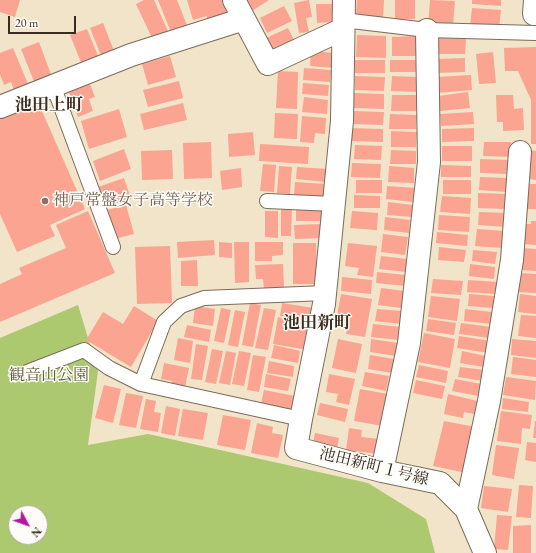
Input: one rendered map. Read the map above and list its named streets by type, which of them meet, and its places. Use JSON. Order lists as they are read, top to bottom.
{
  "streets": {
    "street": ["池田新町１号線"]
  },
  "districts": ["池田上町", "池田新町"],
  "parks": ["観音山公園"],
  "places": ["神戸常盤女子高等学校"],
  "scale_bar": "20 m",
  "north": "bottom right"
}
